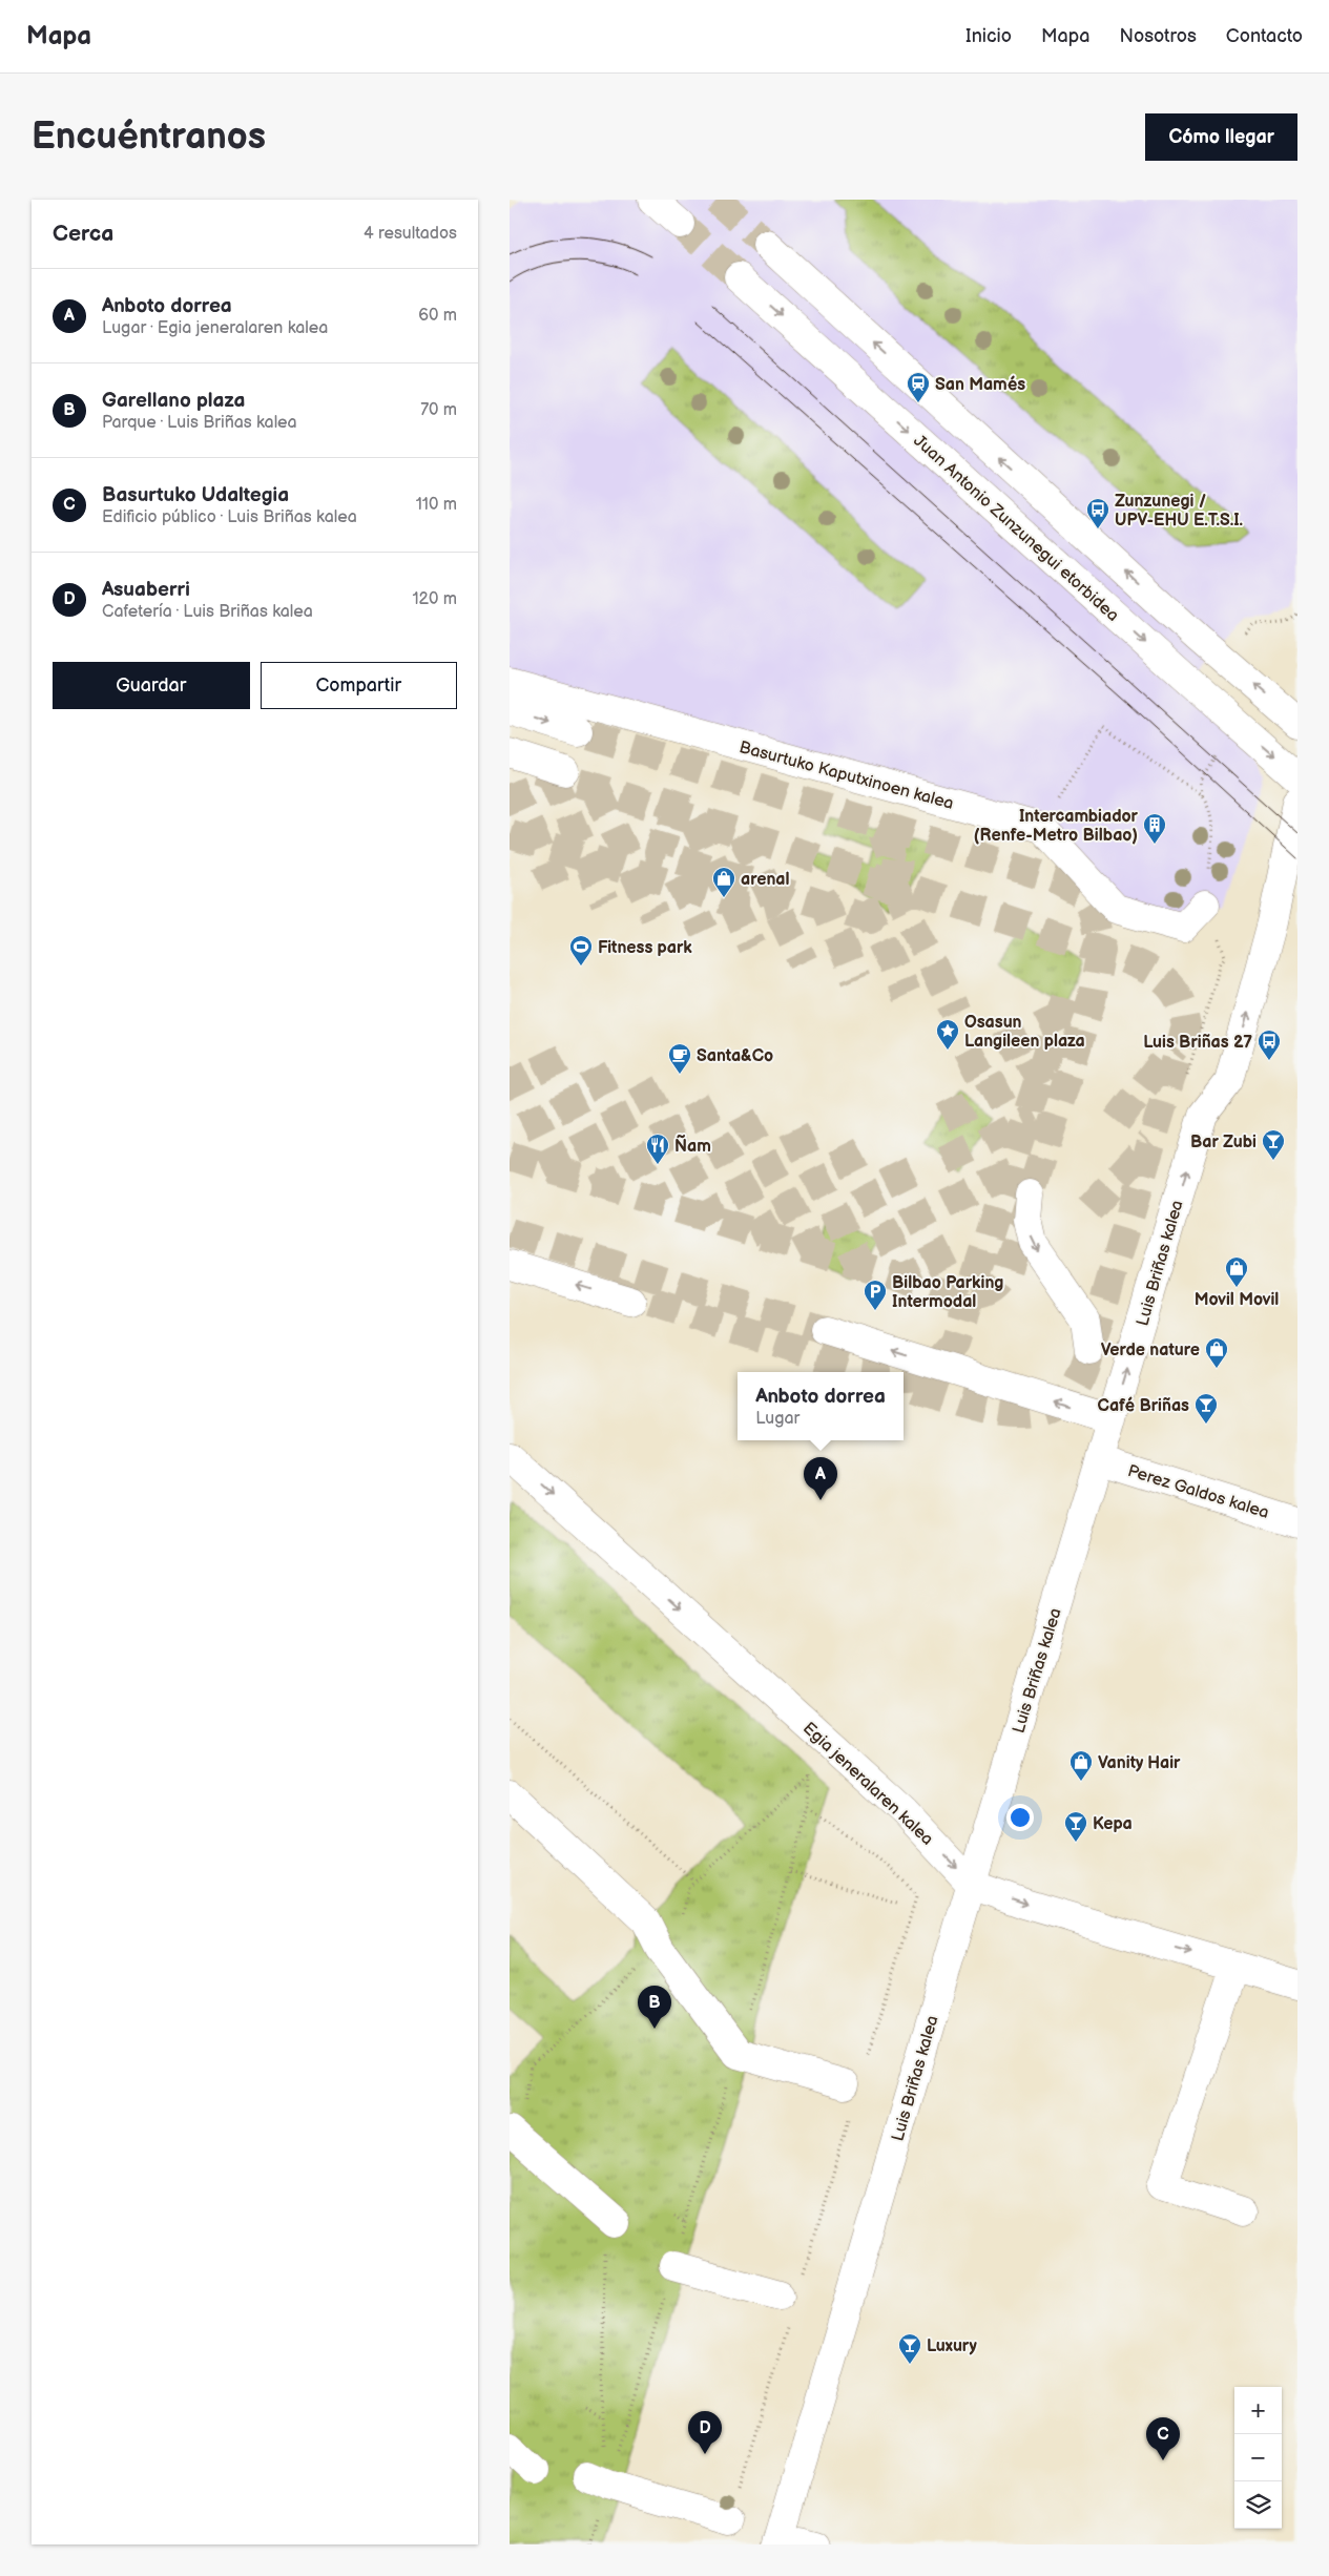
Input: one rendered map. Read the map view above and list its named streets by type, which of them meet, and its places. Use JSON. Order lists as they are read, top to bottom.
{
  "streets": {
    "street": [
      "Juan Antonio Zunzunegui etorbidea",
      "Basurtuko Kaputxinoen kalea",
      "Luis Briñas kalea",
      "Perez Galdos kalea",
      "Egia jeneralaren kalea"
    ]
  },
  "crossings": [
    ["Luis Briñas kalea", "Perez Galdos kalea"],
    ["Luis Briñas kalea", "Egia jeneralaren kalea"]
  ],
  "one_way": ["Luis Briñas kalea", "Egia jeneralaren kalea"],
  "places": {
    "station": ["San Mamés"],
    "bus stop": ["Zunzunegi / UPV-EHU E.T.S.I.", "Luis Briñas 27"],
    "building": ["Intercambiador (Renfe-Metro Bilbao)"],
    "shop": [
      "arenal",
      "Movil Movil",
      "Verde nature",
      "Vanity Hair"
    ],
    "sports": ["Fitness park"],
    "place": ["Osasun Langileen plaza"],
    "cafe": ["Santa&Co"],
    "bar": [
      "Bar Zubi",
      "Café Briñas",
      "Kepa",
      "Luxury"
    ],
    "restaurant": ["Ñam"],
    "parking": ["Bilbao Parking Intermodal"]
  },
  "page": {
    "header": "Mapa",
    "nav": [
      "Inicio",
      "Mapa",
      "Nosotros",
      "Contacto"
    ],
    "buttons": [
      "Cómo llegar",
      ["Guardar", "Compartir"]
    ],
    "title": "Encuéntranos",
    "heading": ["Cerca", "4 resultados"],
    "list": [
      {
        "mark": "A",
        "name": "Anboto dorrea",
        "note": "Lugar · Egia jeneralaren kalea",
        "value": "60 m"
      },
      {
        "mark": "B",
        "name": "Garellano plaza",
        "note": "Parque · Luis Briñas kalea",
        "value": "70 m"
      },
      {
        "mark": "C",
        "name": "Basurtuko Udaltegia",
        "note": "Edificio público · Luis Briñas kalea",
        "value": "110 m"
      },
      {
        "mark": "D",
        "name": "Asuaberri",
        "note": "Cafetería · Luis Briñas kalea",
        "value": "120 m"
      }
    ],
    "popup": ["Anboto dorrea", "Lugar"],
    "pins": [
      "A",
      "B",
      "D",
      "C"
    ],
    "map_buttons": ["+", "−"]
  }
}
